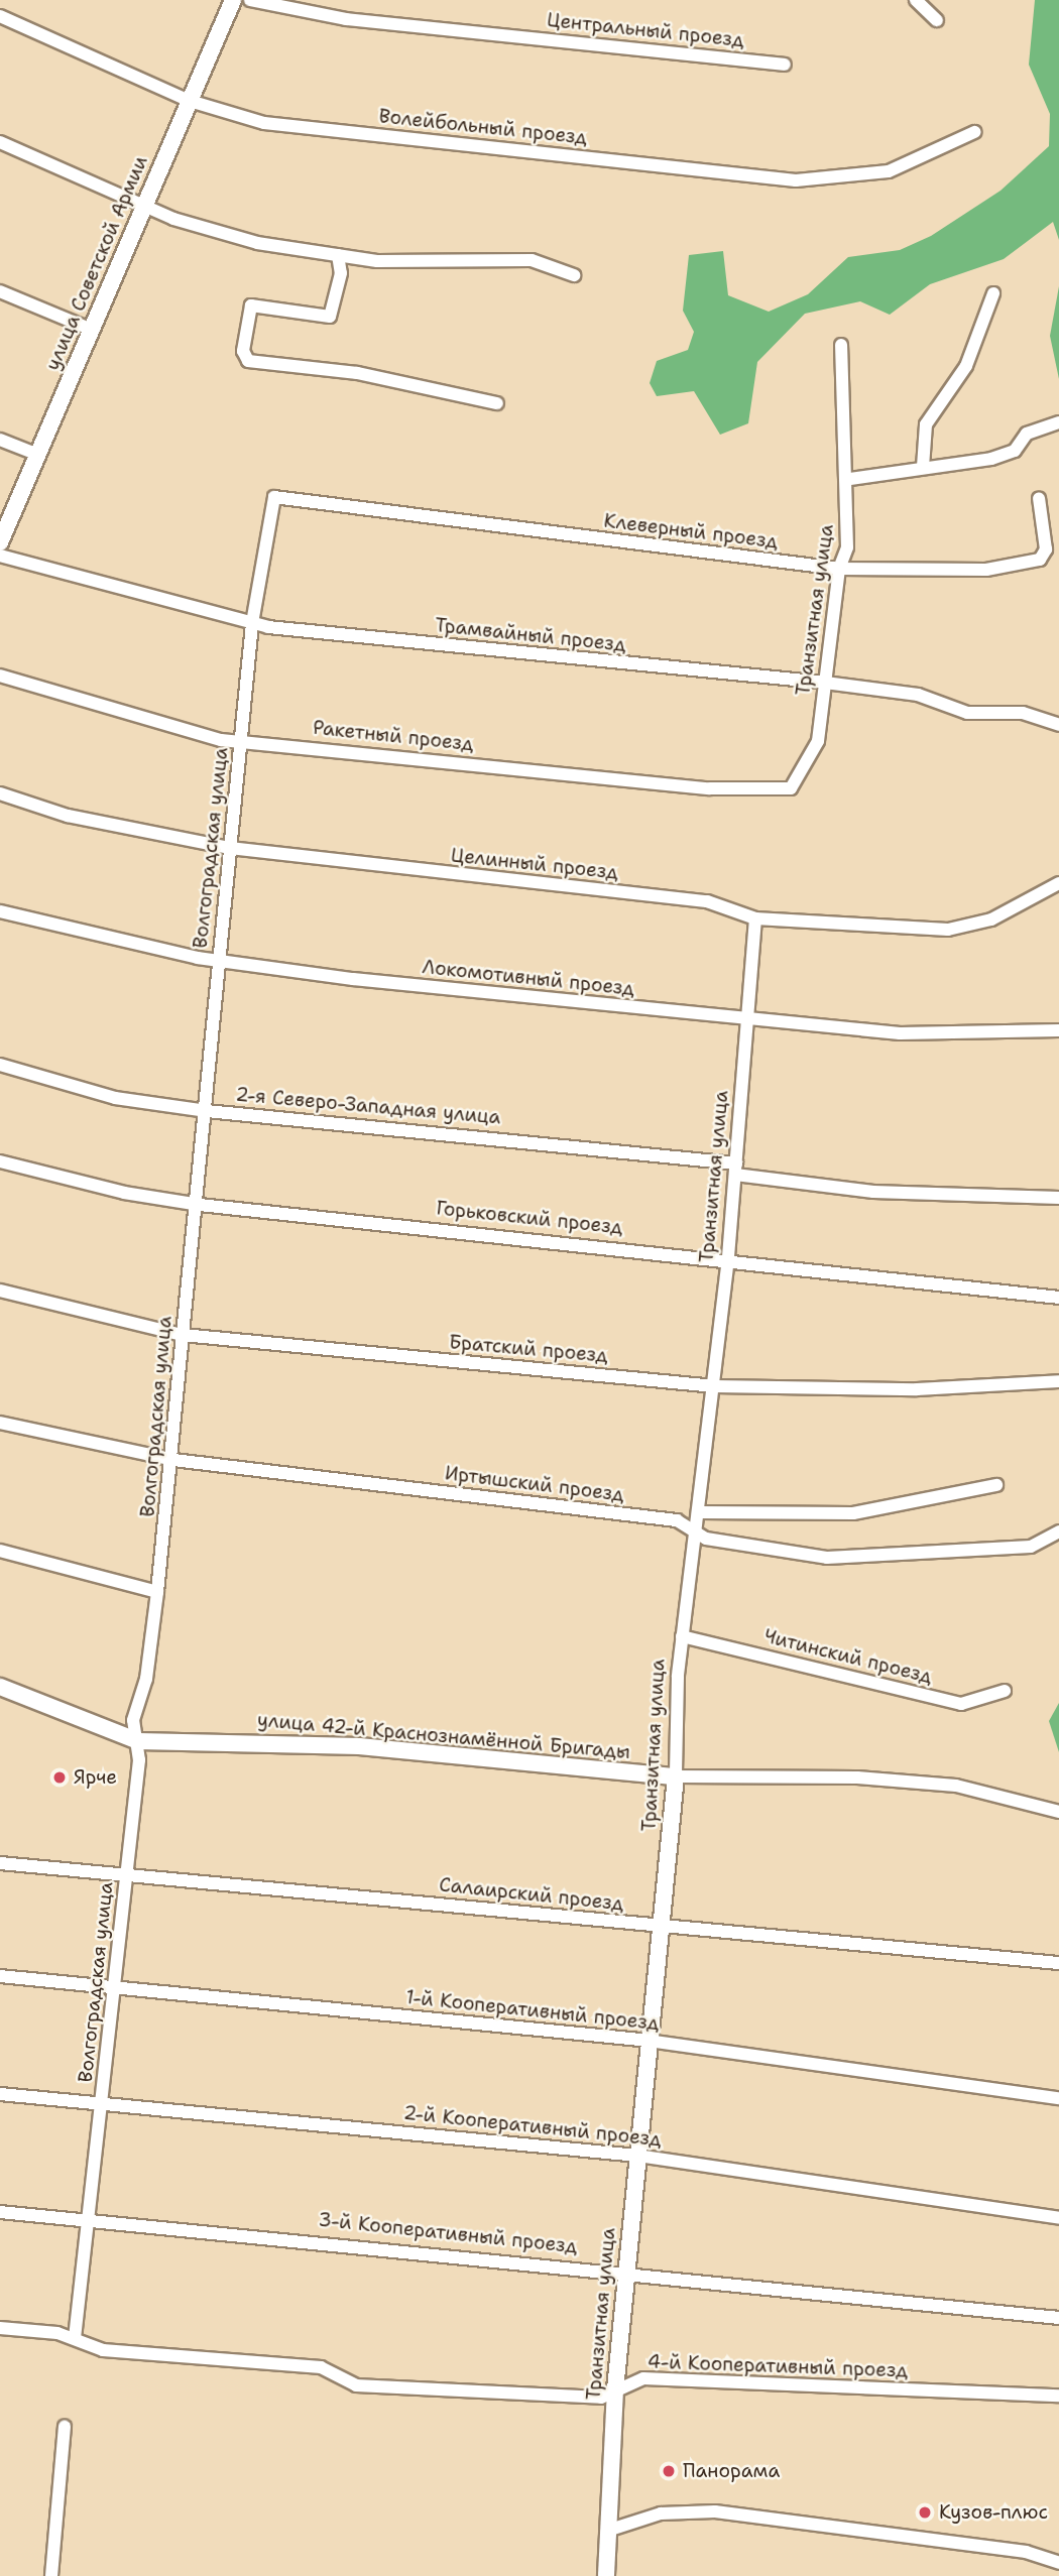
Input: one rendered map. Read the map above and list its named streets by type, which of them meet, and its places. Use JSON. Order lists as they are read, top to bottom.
{
  "streets": {
    "street": [
      "Центральный проезд",
      "Волейбольный проезд",
      "улица Советской Армии",
      "Клеверный проезд",
      "Транзитная улица",
      "Трамвайный проезд",
      "Ракетный проезд",
      "Волгоградская улица",
      "Целинный проезд",
      "Локомотивный проезд",
      "2-я Северо-Западная улица",
      "Горьковский проезд",
      "Братский проезд",
      "Иртышский проезд",
      "Читинский проезд",
      "улица 42-й Краснознамённой Бригады",
      "Салаирский проезд",
      "1-й Кооперативный проезд",
      "2-й Кооперативный проезд",
      "3-й Кооперативный проезд",
      "4-й Кооперативный проезд"
    ]
  },
  "crossings": [
    ["Волейбольный проезд", "улица Советской Армии"],
    ["Клеверный проезд", "Транзитная улица"],
    ["Клеверный проезд", "Волгоградская улица"],
    ["Транзитная улица", "Трамвайный проезд"],
    ["Транзитная улица", "Ракетный проезд"],
    ["Транзитная улица", "Целинный проезд"],
    ["Транзитная улица", "Локомотивный проезд"],
    ["Транзитная улица", "2-я Северо-Западная улица"],
    ["Транзитная улица", "Горьковский проезд"],
    ["Транзитная улица", "Братский проезд"],
    ["Транзитная улица", "Иртышский проезд"],
    ["Транзитная улица", "Читинский проезд"],
    ["Транзитная улица", "улица 42-й Краснознамённой Бригады"],
    ["Транзитная улица", "Салаирский проезд"],
    ["Транзитная улица", "1-й Кооперативный проезд"],
    ["Транзитная улица", "2-й Кооперативный проезд"],
    ["Транзитная улица", "3-й Кооперативный проезд"],
    ["Транзитная улица", "4-й Кооперативный проезд"],
    ["Трамвайный проезд", "Волгоградская улица"],
    ["Ракетный проезд", "Волгоградская улица"],
    ["Волгоградская улица", "Целинный проезд"],
    ["Волгоградская улица", "Локомотивный проезд"],
    ["Волгоградская улица", "2-я Северо-Западная улица"],
    ["Волгоградская улица", "Горьковский проезд"],
    ["Волгоградская улица", "Братский проезд"],
    ["Волгоградская улица", "Иртышский проезд"],
    ["Волгоградская улица", "улица 42-й Краснознамённой Бригады"],
    ["Волгоградская улица", "Салаирский проезд"],
    ["Волгоградская улица", "1-й Кооперативный проезд"],
    ["Волгоградская улица", "2-й Кооперативный проезд"],
    ["Волгоградская улица", "3-й Кооперативный проезд"],
    ["Волгоградская улица", "4-й Кооперативный проезд"]
  ],
  "places": ["Ярче", "Панорама", "Кузов-плюс"]
}
